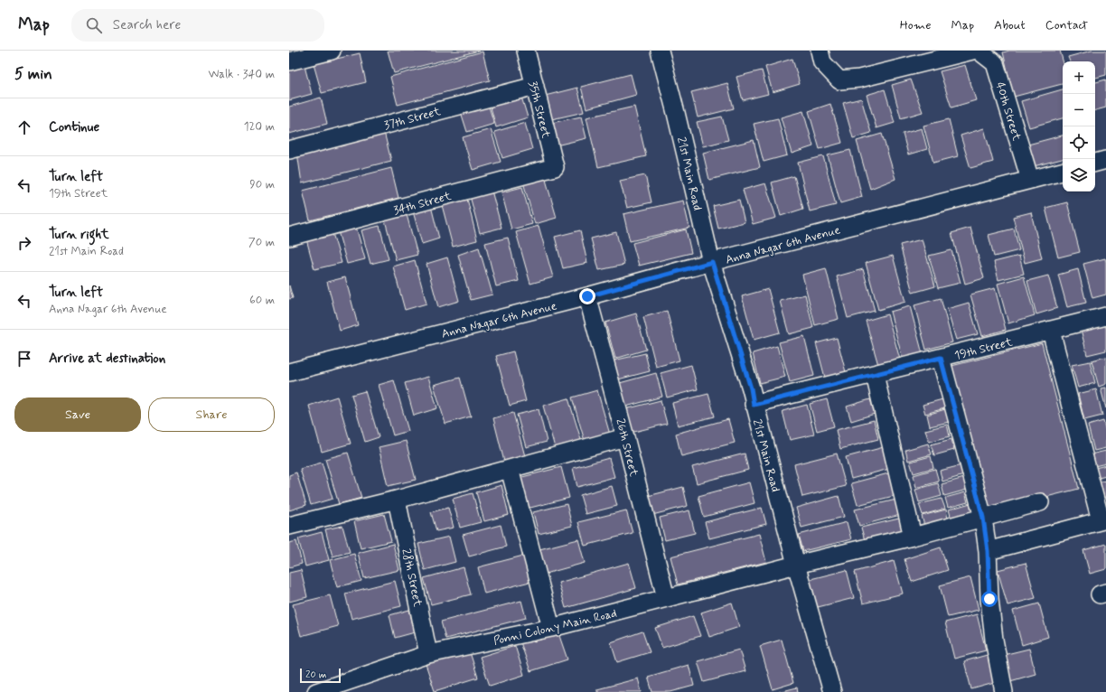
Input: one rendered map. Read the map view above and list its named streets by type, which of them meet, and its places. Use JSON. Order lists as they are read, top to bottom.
{
  "streets": {
    "street": [
      "35th Street",
      "40th Street",
      "37th Street",
      "21st Main Road",
      "34th Street",
      "Anna Nagar 6th Avenue",
      "19th Street",
      "26th Street",
      "28th Street",
      "Ponni Colony Main Road"
    ]
  },
  "crossings": [
    ["35th Street", "37th Street"],
    ["35th Street", "34th Street"],
    ["40th Street", "Anna Nagar 6th Avenue"],
    ["21st Main Road", "Anna Nagar 6th Avenue"],
    ["21st Main Road", "19th Street"],
    ["21st Main Road", "Ponni Colony Main Road"],
    ["Anna Nagar 6th Avenue", "26th Street"],
    ["26th Street", "Ponni Colony Main Road"],
    ["28th Street", "Ponni Colony Main Road"]
  ],
  "scale_bar": "20 m",
  "page": {
    "header": "Map",
    "search": "Search here",
    "nav": [
      "Home",
      "Map",
      "About",
      "Contact"
    ],
    "heading": ["5 min", "Walk · 340 m"],
    "map_buttons": ["+", "−"],
    "list": [
      ["Continue", "120 m"],
      ["Turn left", "19th Street", "90 m"],
      ["Turn right", "21st Main Road", "70 m"],
      ["Turn left", "Anna Nagar 6th Avenue", "60 m"],
      "Arrive at destination"
    ],
    "buttons": ["Save", "Share"],
    "scale": "20 m"
  }
}
